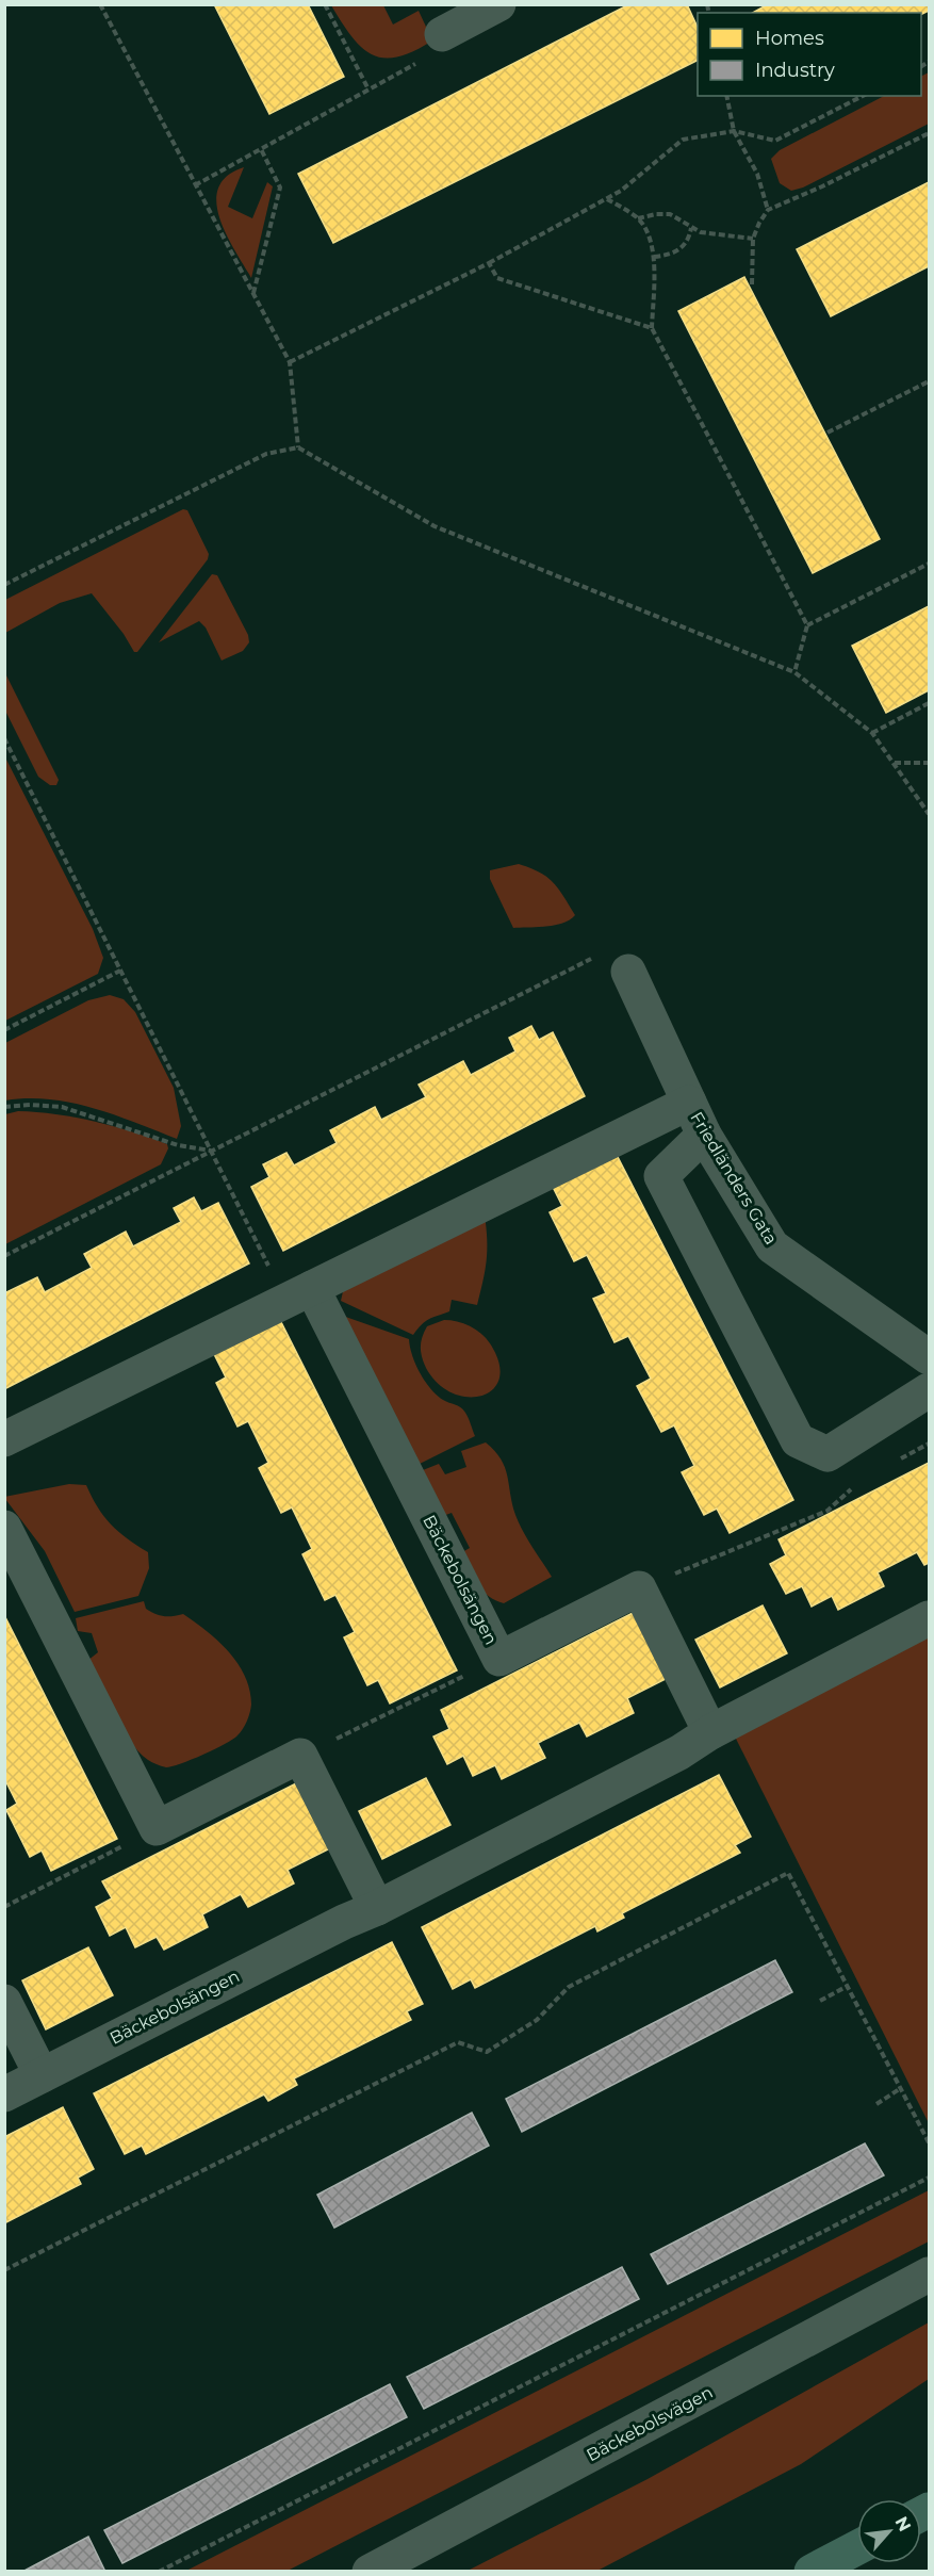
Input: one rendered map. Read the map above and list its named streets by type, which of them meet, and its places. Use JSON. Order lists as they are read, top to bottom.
{
  "streets": {
    "street": ["Friedländers Gata", "Bäckebolsängen", "Bäckebolsvägen"]
  },
  "legend": ["Homes", "Industry"],
  "north": "top right"
}
